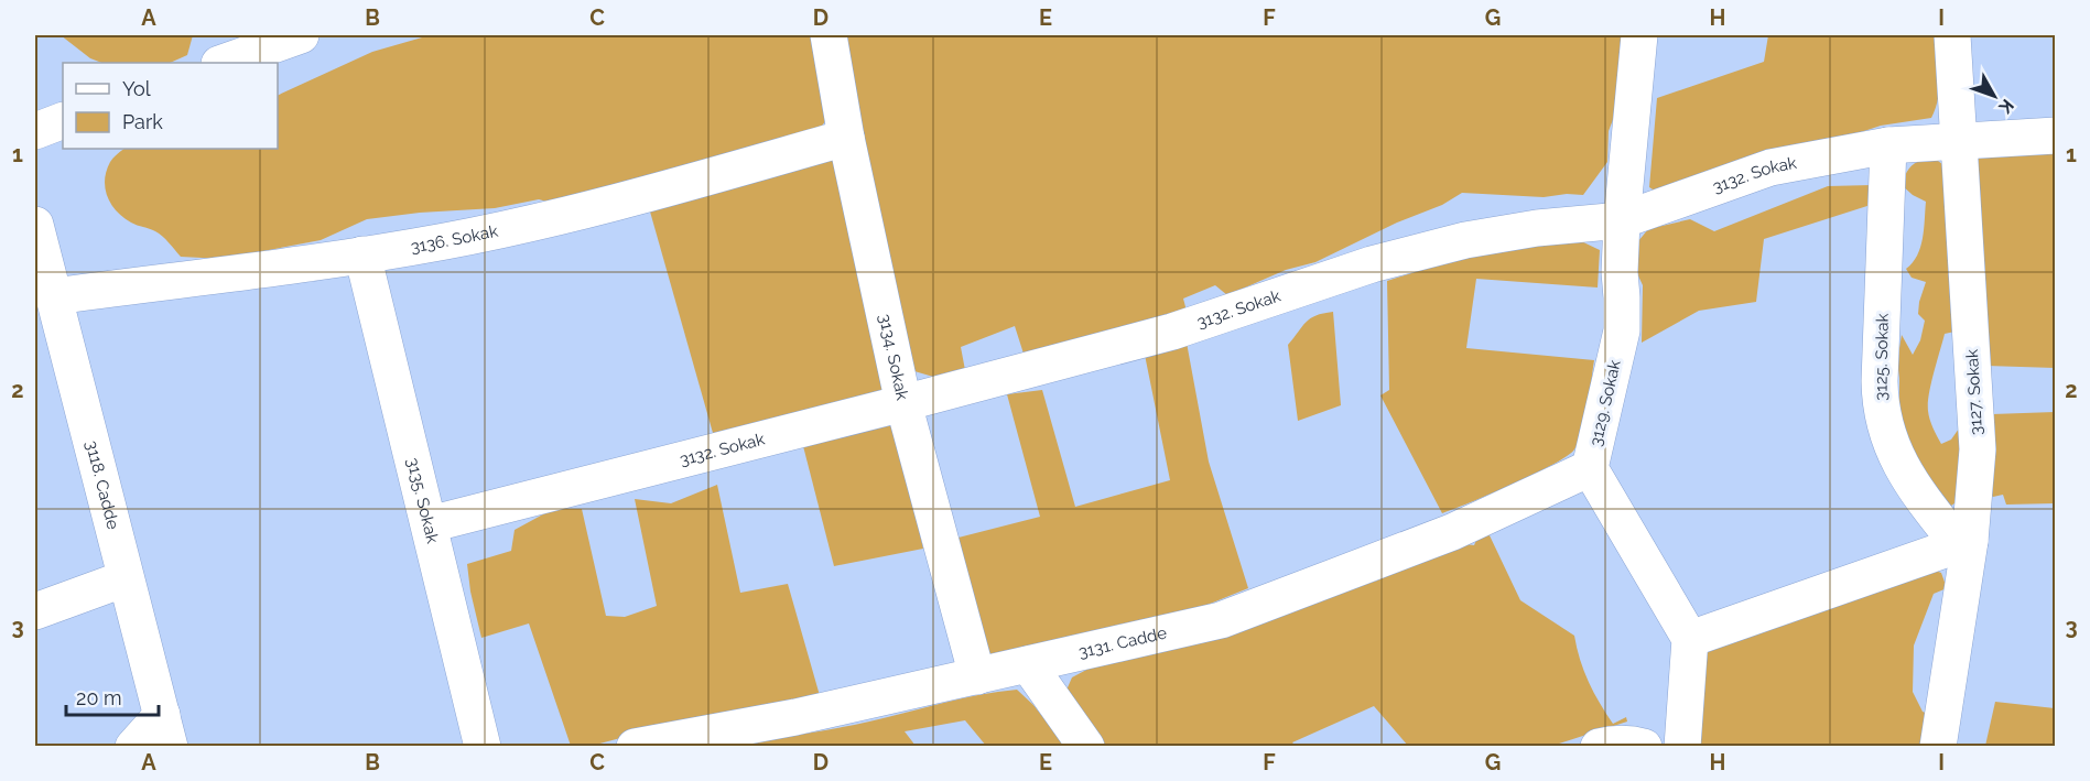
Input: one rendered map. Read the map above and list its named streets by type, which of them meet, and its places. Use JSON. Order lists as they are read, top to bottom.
{
  "streets": {
    "street": [
      "3132. Sokak",
      "3136. Sokak",
      "3134. Sokak",
      "3125. Sokak",
      "3127. Sokak",
      "3129. Sokak",
      "3118. Cadde",
      "3135. Sokak",
      "3131. Cadde"
    ]
  },
  "crossings": [
    ["3132. Sokak", "3134. Sokak"],
    ["3132. Sokak", "3125. Sokak"],
    ["3132. Sokak", "3127. Sokak"],
    ["3132. Sokak", "3129. Sokak"],
    ["3132. Sokak", "3135. Sokak"],
    ["3136. Sokak", "3134. Sokak"],
    ["3136. Sokak", "3118. Cadde"],
    ["3136. Sokak", "3135. Sokak"],
    ["3134. Sokak", "3131. Cadde"],
    ["3125. Sokak", "3127. Sokak"],
    ["3129. Sokak", "3131. Cadde"]
  ],
  "legend": ["Yol", "Park"],
  "scale_bar": "20 m",
  "north": "bottom right",
  "grid": {
    "columns": [
      "A",
      "B",
      "C",
      "D",
      "E",
      "F",
      "G",
      "H",
      "I"
    ],
    "rows": ["1", "2", "3"]
  }
}
